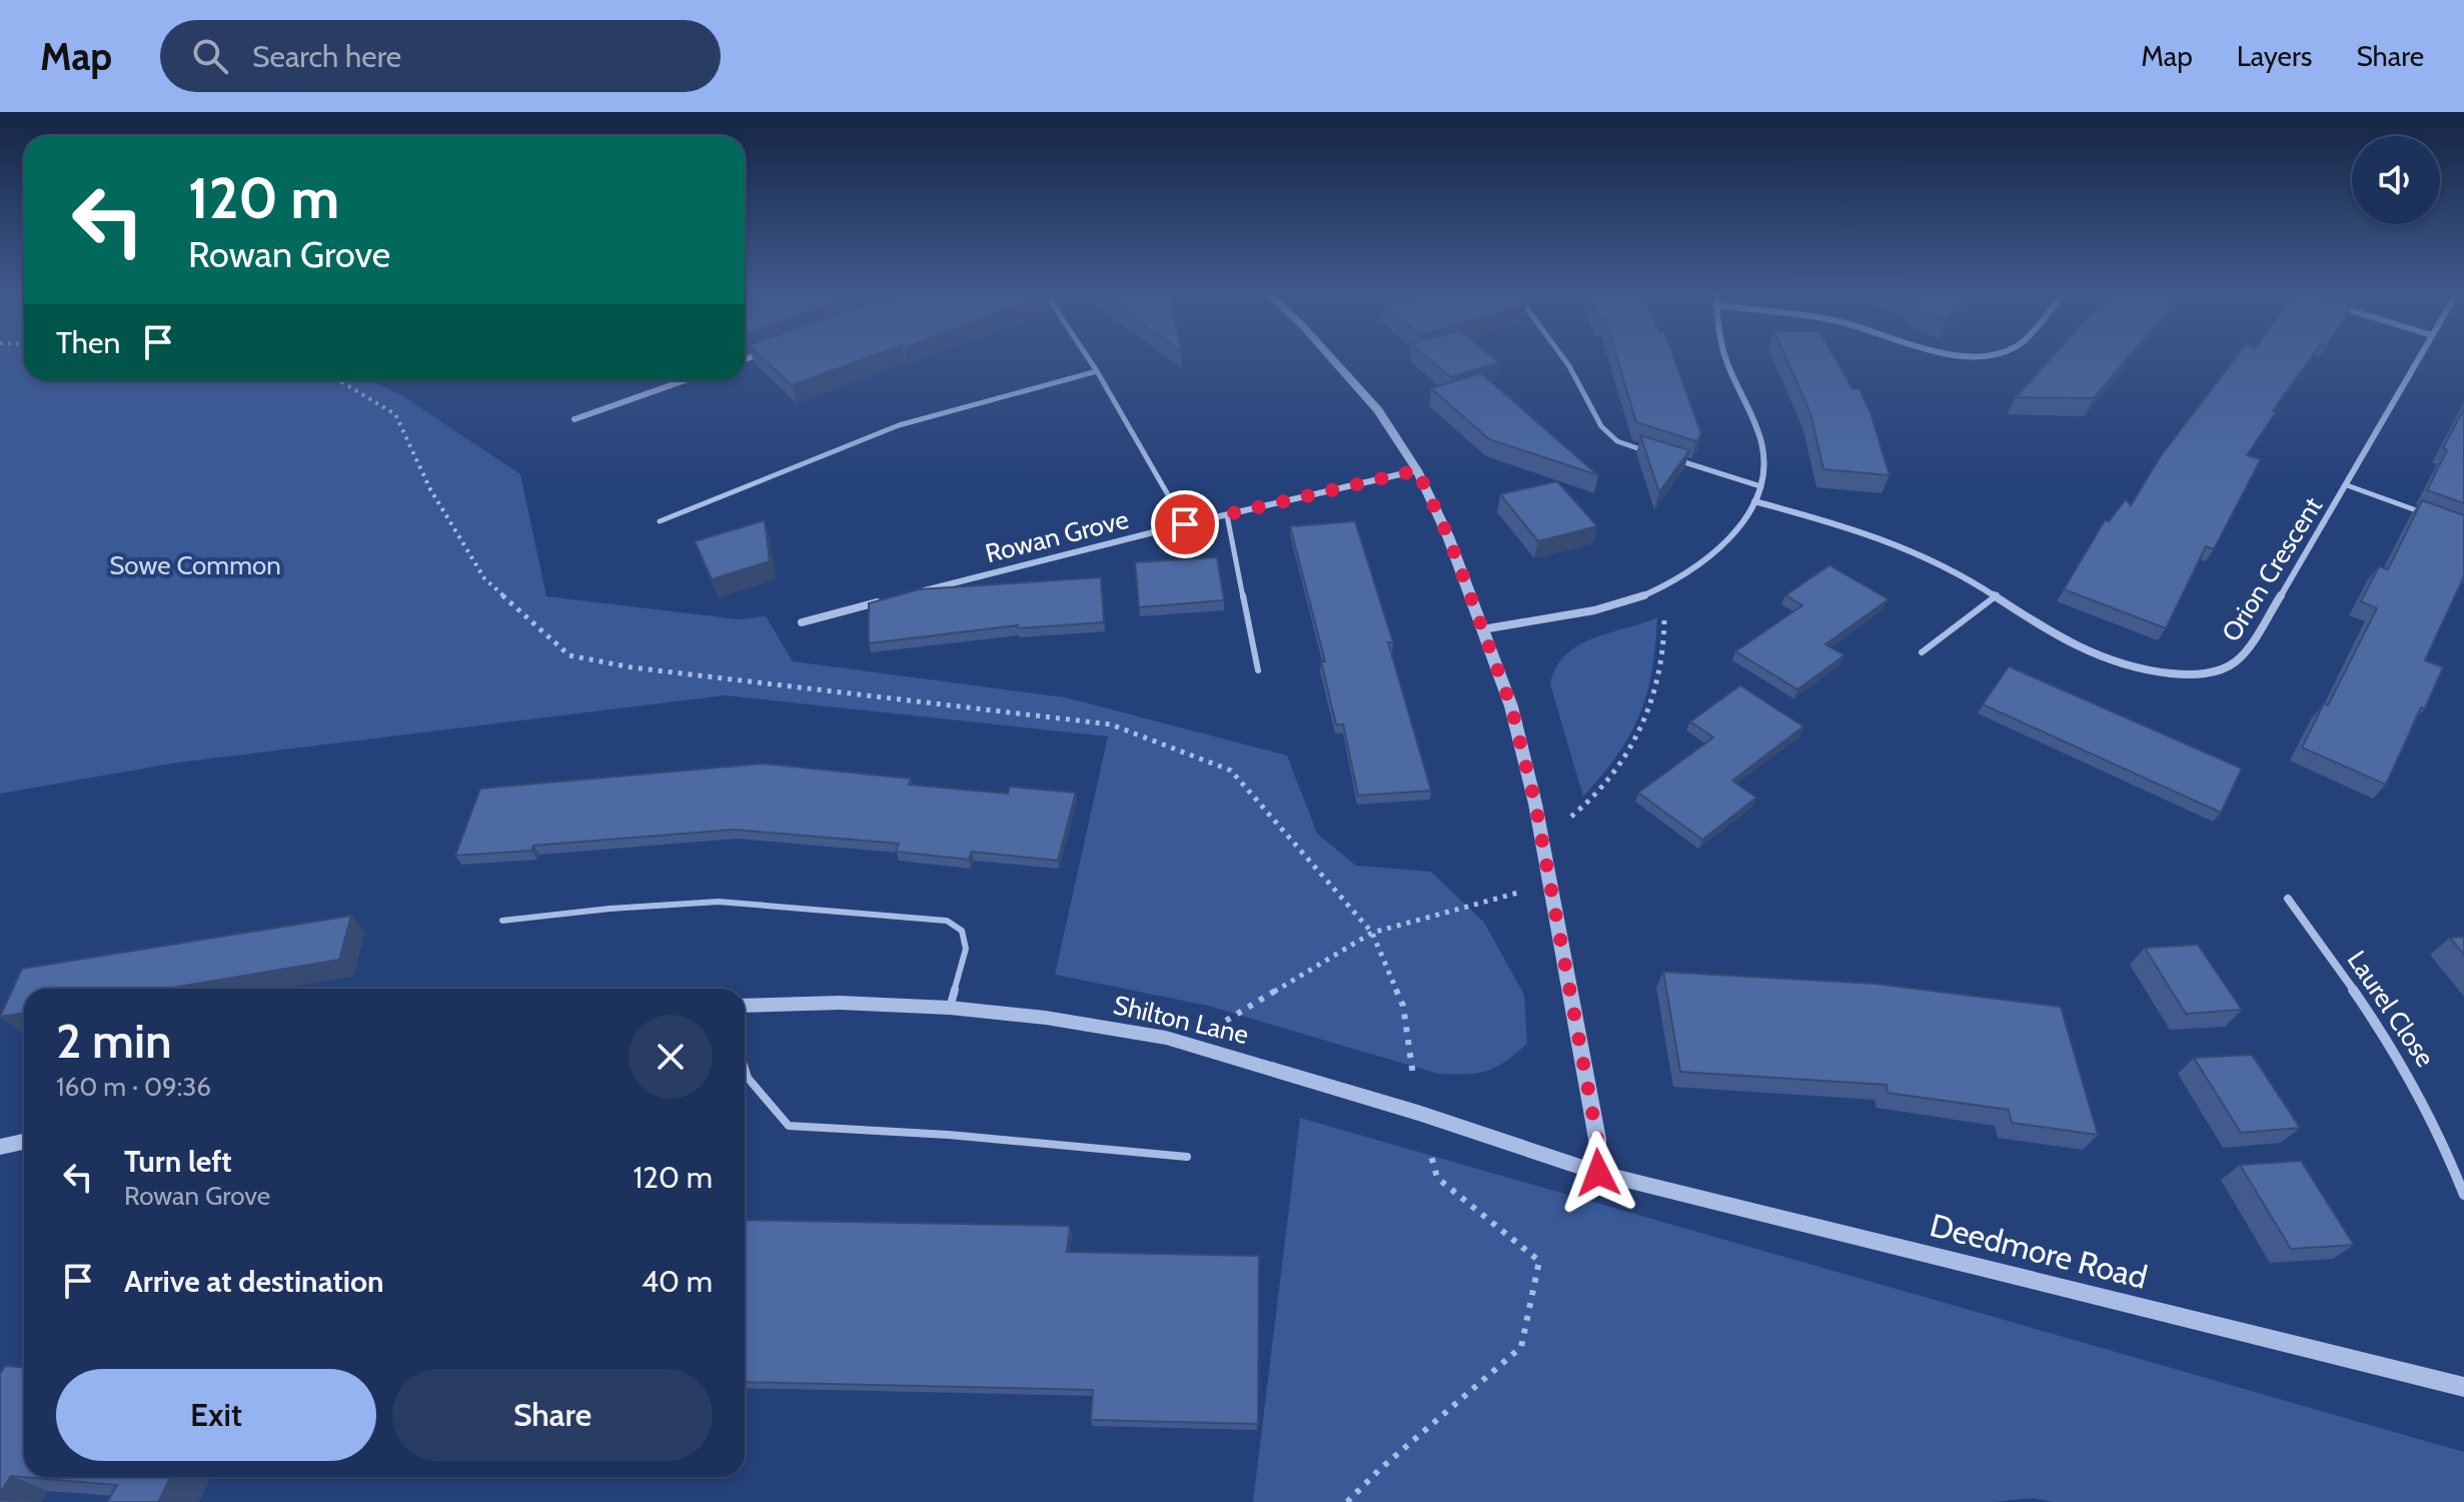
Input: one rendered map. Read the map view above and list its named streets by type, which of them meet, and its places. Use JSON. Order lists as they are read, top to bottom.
{
  "streets": {
    "street": [
      "Rowan Grove",
      "Orion Crescent",
      "Laurel Close",
      "Shilton Lane",
      "Deedmore Road"
    ]
  },
  "crossings": [
    ["Shilton Lane", "Deedmore Road"]
  ],
  "parks": ["Sowe Common"],
  "page": {
    "header": "Map",
    "search": "Search here",
    "nav": ["Map", "Layers", "Share"],
    "turn": ["120 m", "Rowan Grove"],
    "then": "Then",
    "heading": ["2 min", "160 m · 09:36"],
    "list": [
      {
        "name": "Turn left",
        "note": "Rowan Grove",
        "value": "120 m"
      },
      {
        "name": "Arrive at destination",
        "value": "40 m"
      }
    ],
    "buttons": ["Exit", "Share"]
  }
}
